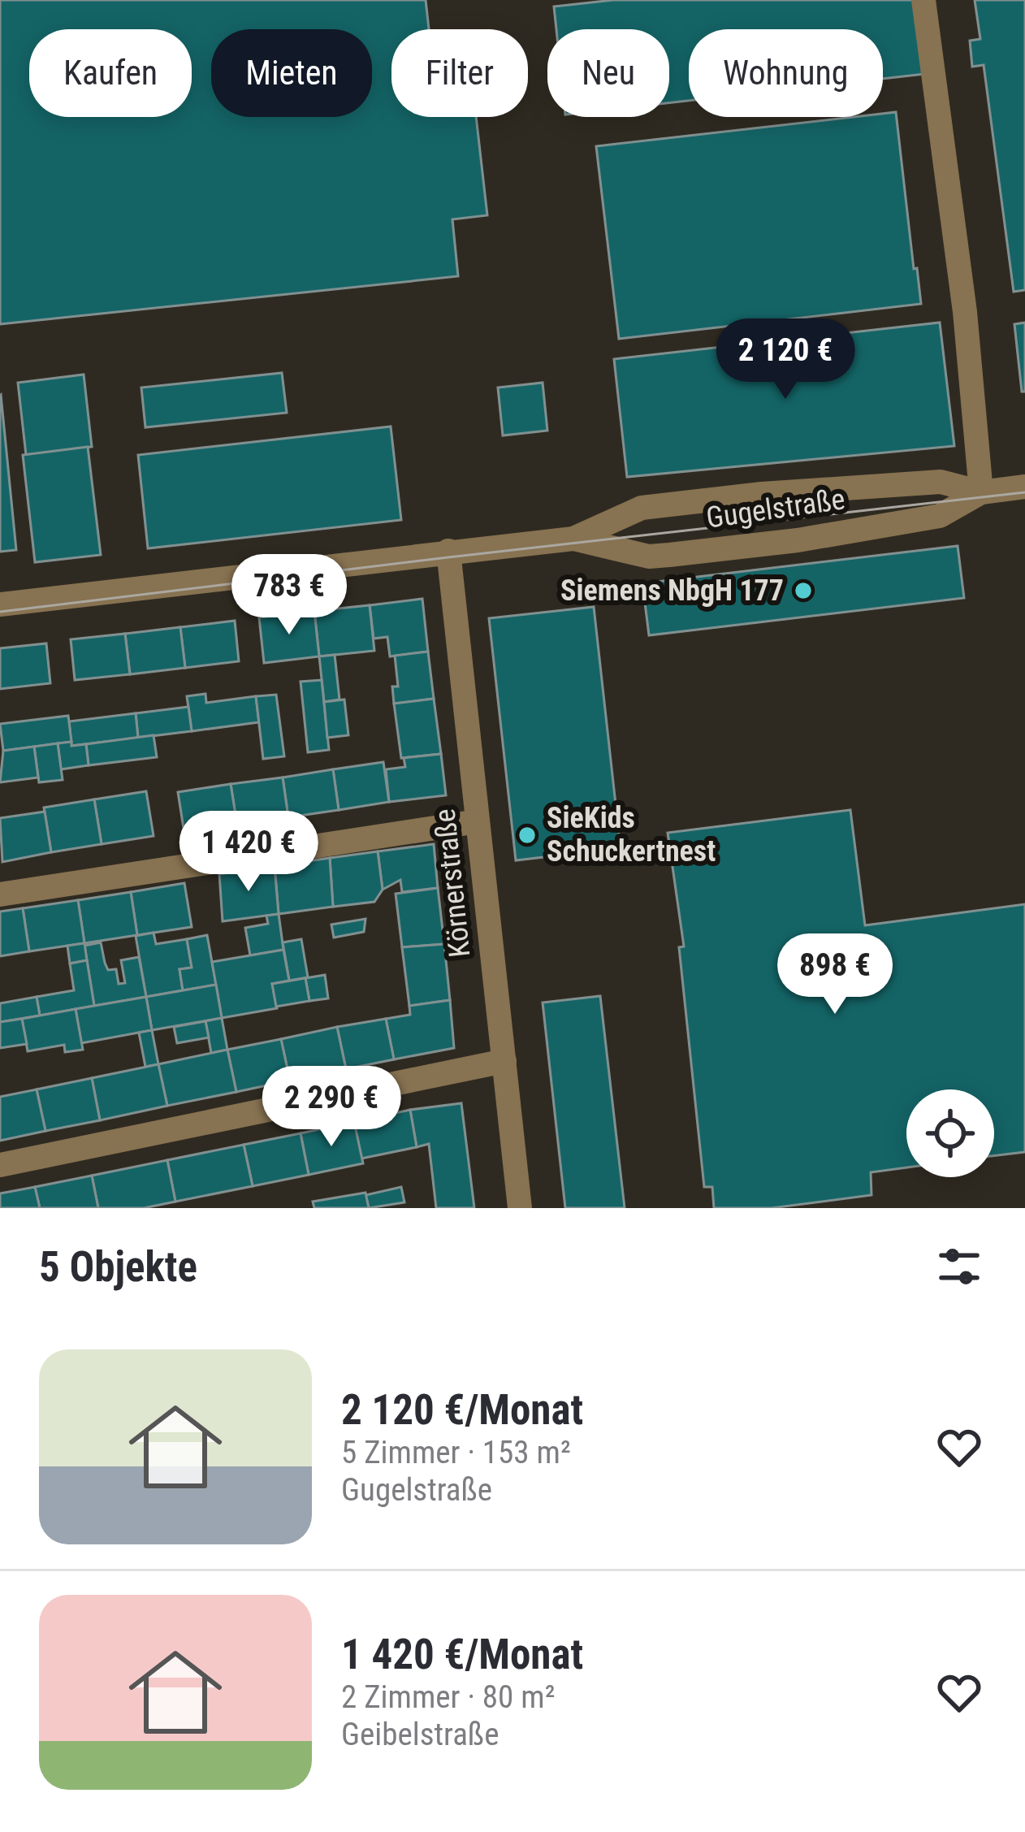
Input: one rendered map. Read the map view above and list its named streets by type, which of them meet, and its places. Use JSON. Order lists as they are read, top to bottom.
{
  "streets": {
    "street": ["Gugelstraße", "Körnerstraße"]
  },
  "crossings": [
    ["Gugelstraße", "Körnerstraße"]
  ],
  "places": ["Siemens NbgH 177", "SieKids Schuckertnest"],
  "page": {
    "chip": [
      "Kaufen",
      "Mieten",
      "Filter",
      "Neu",
      "Wohnung"
    ],
    "price": [
      "2 120 €",
      "783 €",
      "1 420 €",
      "898 €",
      "2 290 €"
    ],
    "heading": "5 Objekte",
    "list": [
      {
        "name": "2 120 €/Monat",
        "note": "5 Zimmer · 153 m² · Gugelstraße"
      },
      {
        "name": "1 420 €/Monat",
        "note": "2 Zimmer · 80 m² · Geibelstraße"
      }
    ]
  }
}
